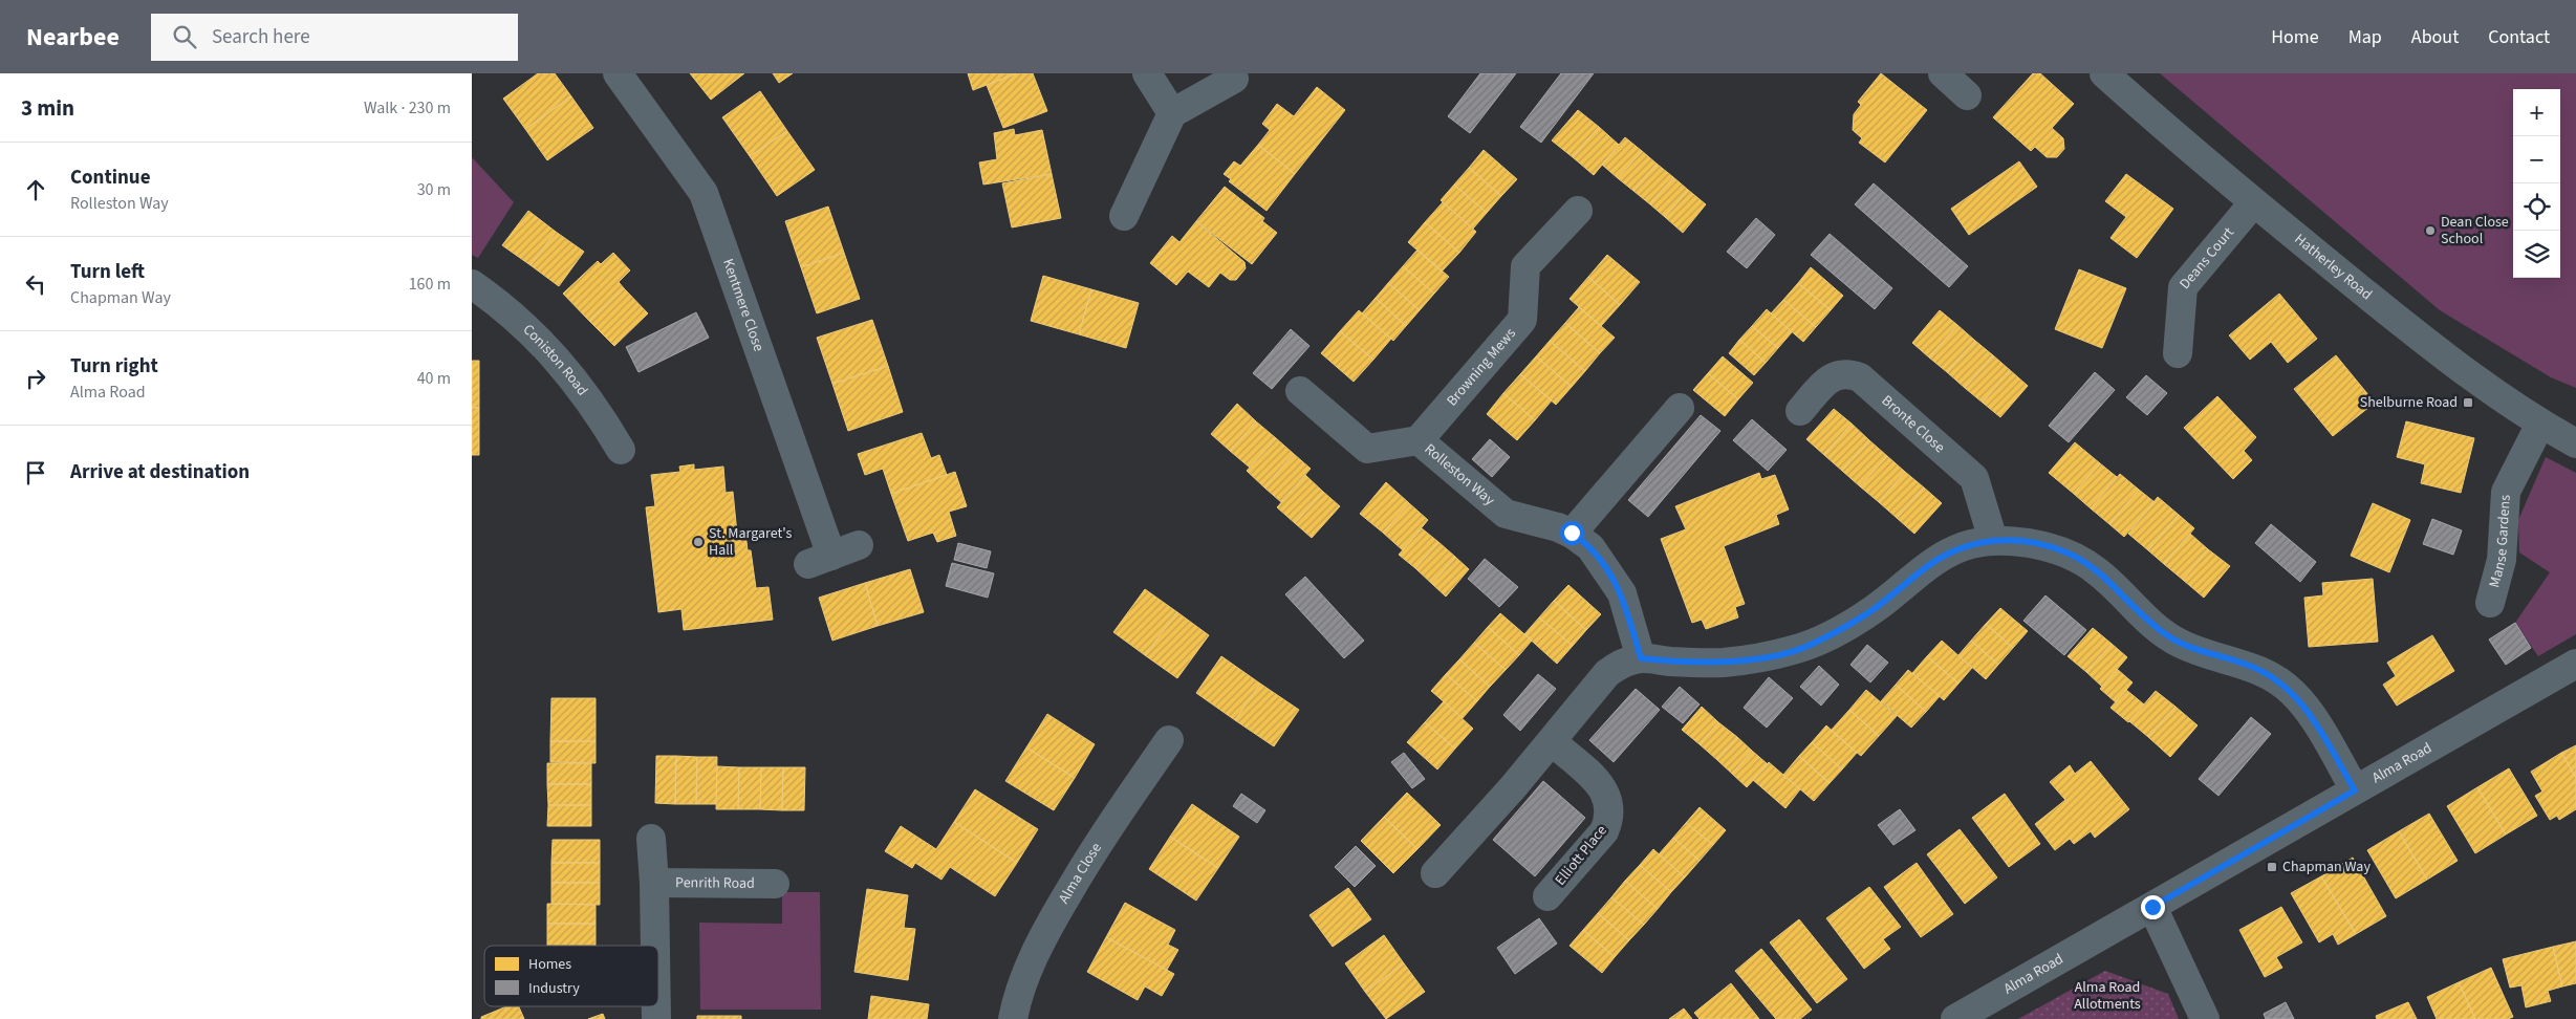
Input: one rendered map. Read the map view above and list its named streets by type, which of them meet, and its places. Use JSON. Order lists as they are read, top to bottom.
{
  "streets": {
    "street": [
      "Deans Court",
      "Hatherley Road",
      "Kentmere Close",
      "Coniston Road",
      "Browning Mews",
      "Bronte Close",
      "Rolleston Way",
      "Manse Gardens",
      "Alma Road",
      "Elliott Place",
      "Alma Close",
      "Penrith Road"
    ]
  },
  "crossings": [
    ["Deans Court", "Hatherley Road"],
    ["Hatherley Road", "Manse Gardens"],
    ["Browning Mews", "Rolleston Way"]
  ],
  "parks": ["Alma Road Allotments"],
  "places": {
    "other": ["Dean Close School", "St. Margaret's Hall"],
    "transit": ["Shelburne Road", "Chapman Way"]
  },
  "legend": ["Homes", "Industry"],
  "page": {
    "header": "Nearbee",
    "search": "Search here",
    "nav": [
      "Home",
      "Map",
      "About",
      "Contact"
    ],
    "heading": ["3 min", "Walk · 230 m"],
    "map_buttons": ["+", "−"],
    "list": [
      ["Continue", "Rolleston Way", "30 m"],
      ["Turn left", "Chapman Way", "160 m"],
      ["Turn right", "Alma Road", "40 m"],
      "Arrive at destination"
    ]
  }
}
